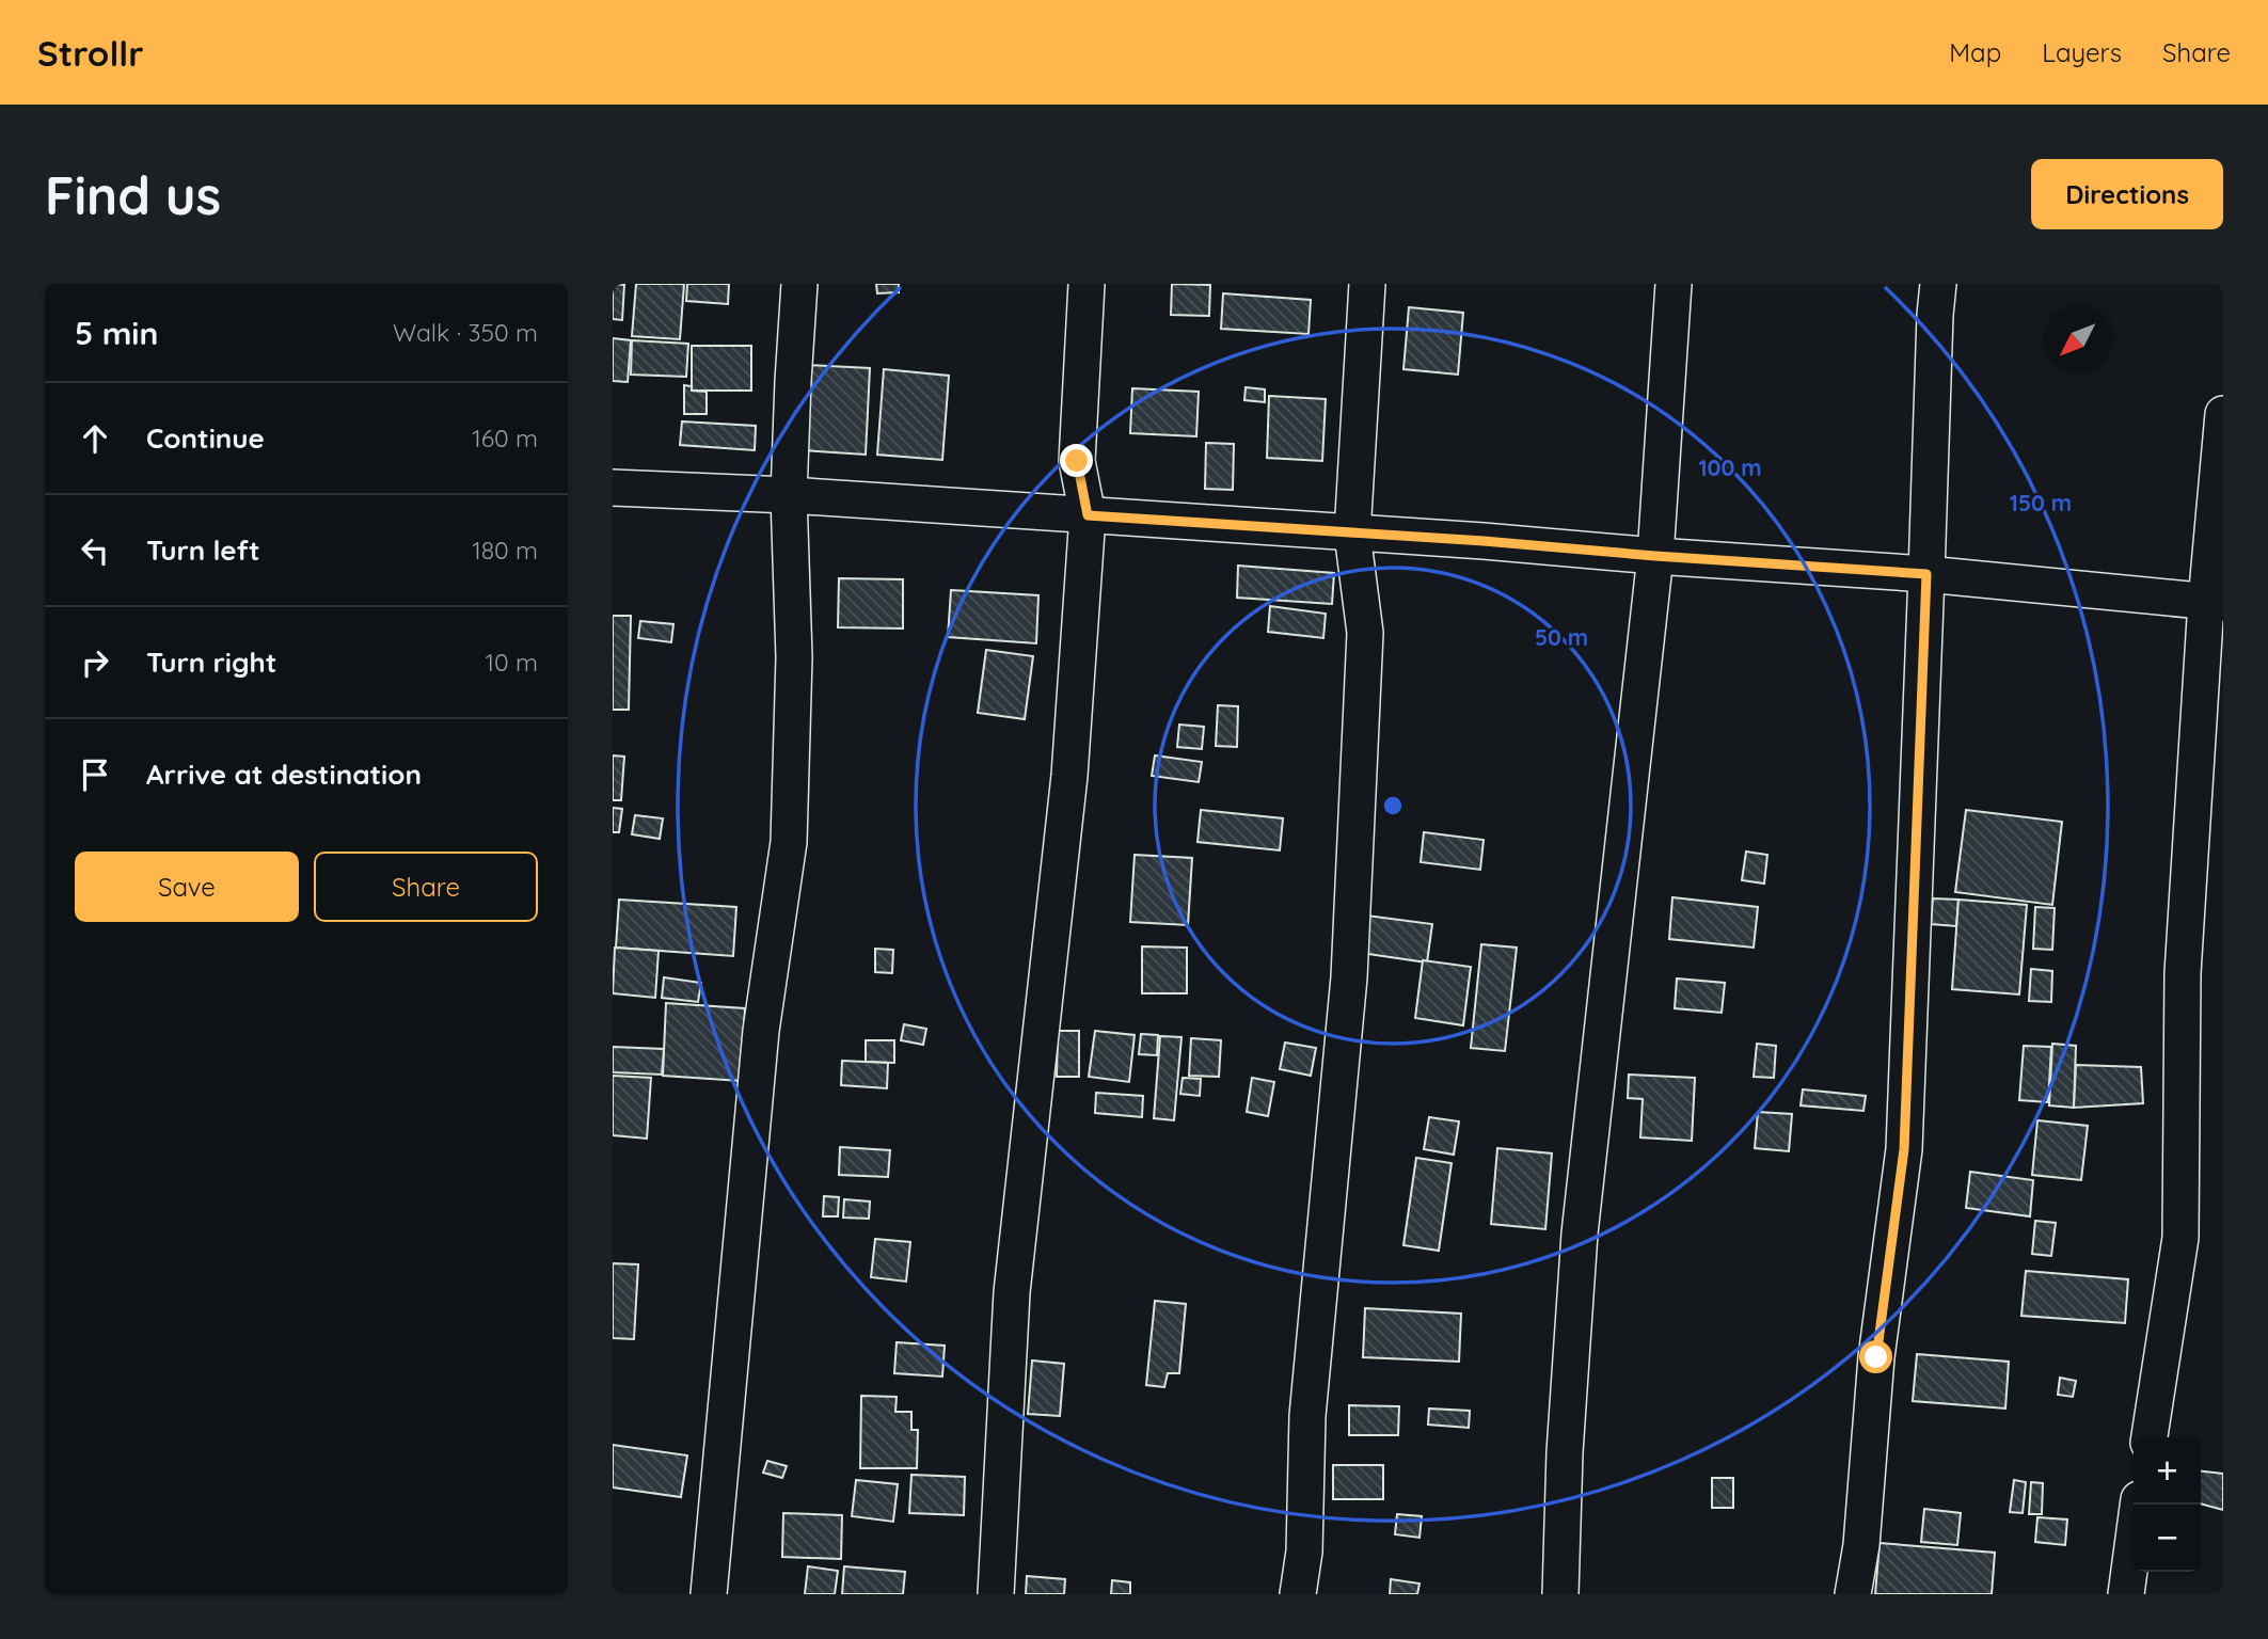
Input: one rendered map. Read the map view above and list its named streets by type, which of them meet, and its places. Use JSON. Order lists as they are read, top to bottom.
{
  "north": "bottom left",
  "page": {
    "header": "Strollr",
    "nav": ["Map", "Layers", "Share"],
    "buttons": [
      "Directions",
      ["Save", "Share"]
    ],
    "title": "Find us",
    "heading": ["5 min", "Walk · 350 m"],
    "list": [
      ["Continue", "160 m"],
      ["Turn left", "180 m"],
      ["Turn right", "10 m"],
      "Arrive at destination"
    ],
    "map_buttons": ["+", "−"]
  },
  "rings": ["100 m", "150 m", "50 m"]
}
